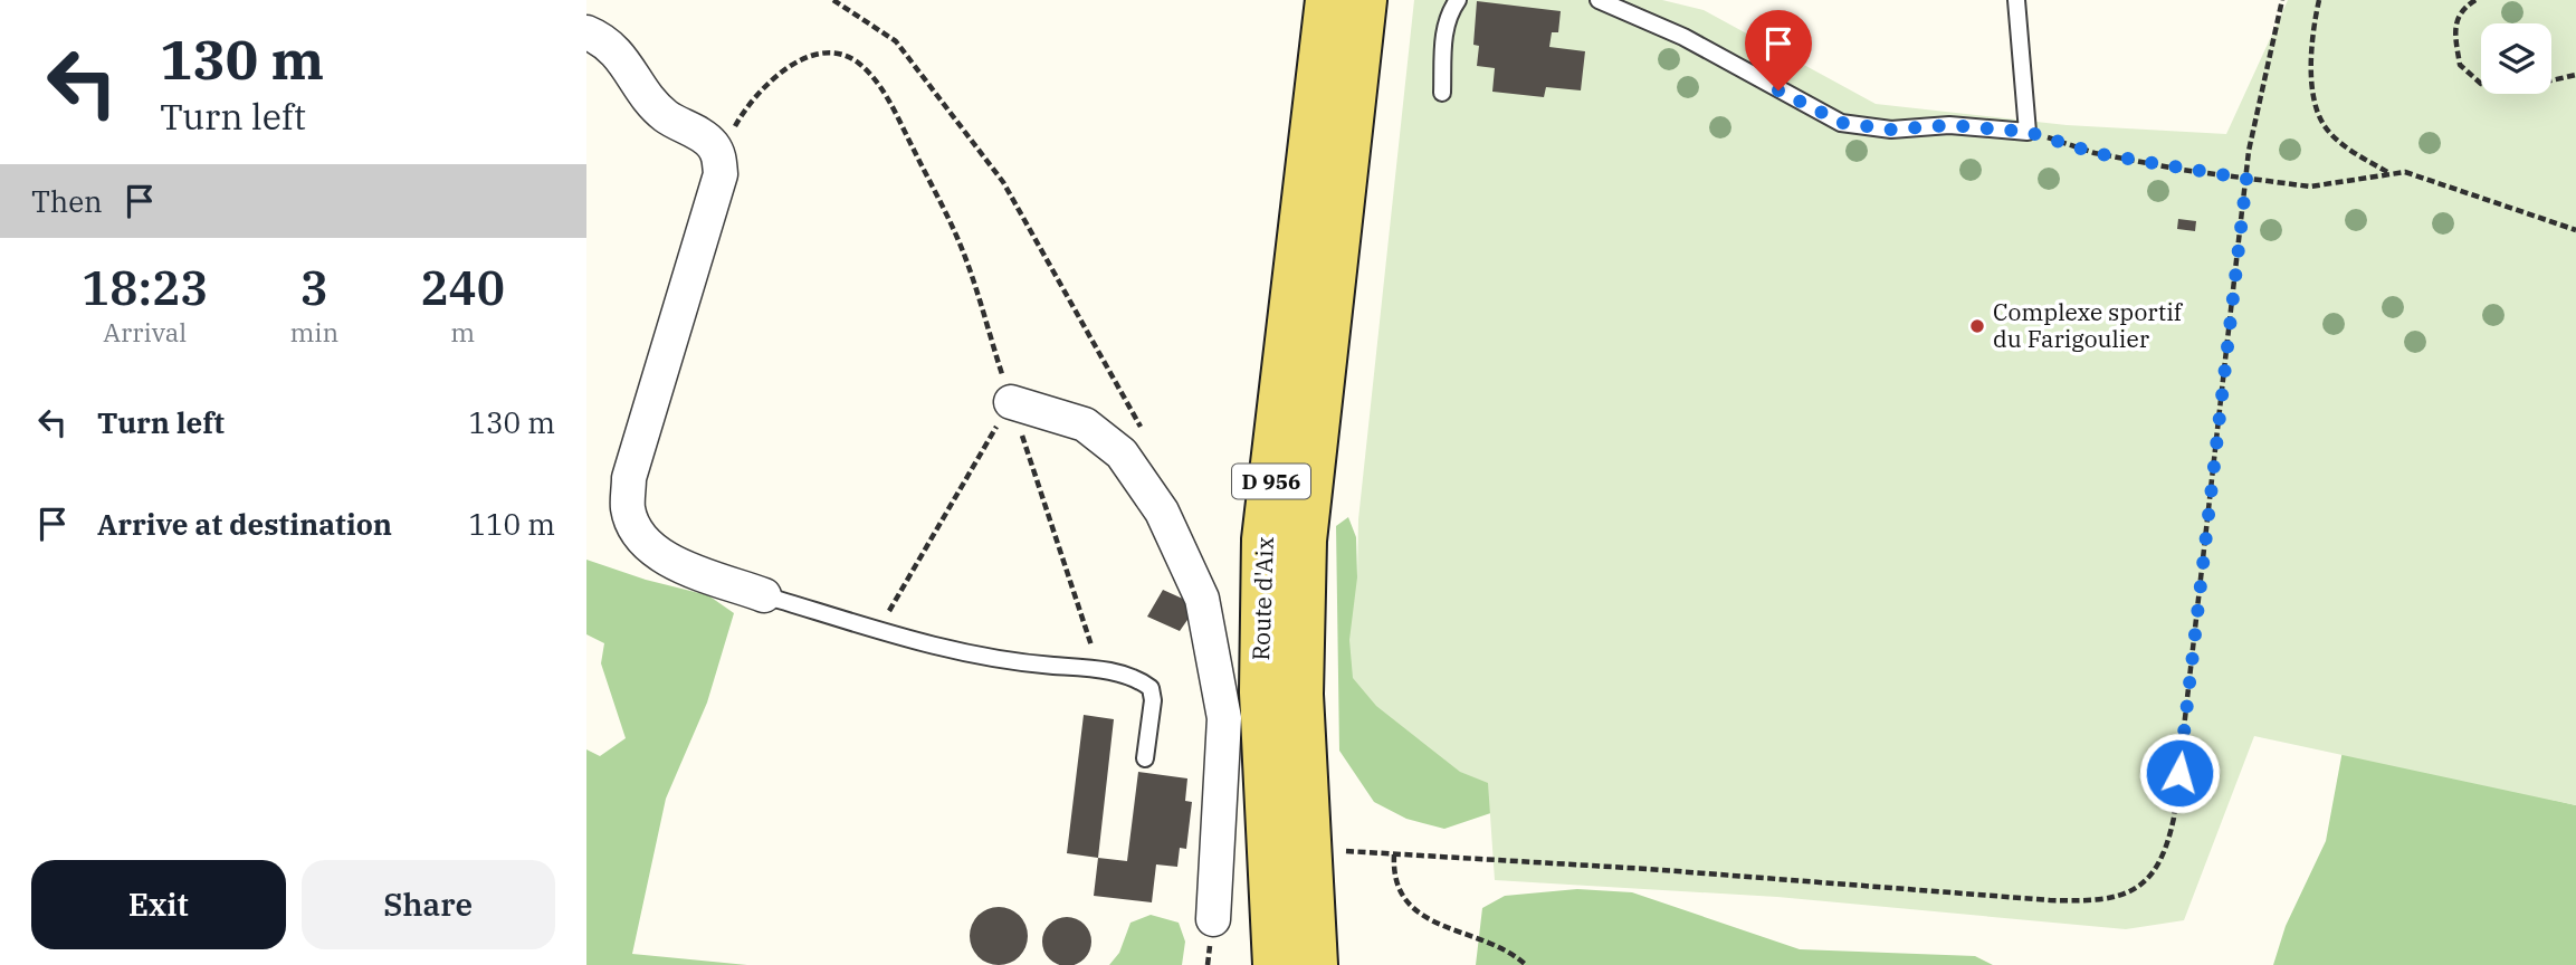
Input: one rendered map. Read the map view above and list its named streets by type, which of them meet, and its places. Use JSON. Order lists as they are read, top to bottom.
{
  "streets": {
    "main road": ["D 956", "Route d'Aix"]
  },
  "places": ["Complexe sportif du Farigoulier"],
  "page": {
    "turn": ["130 m", "Turn left"],
    "then": "Then",
    "eta": [
      "18:23",
      "Arrival",
      "3",
      "min",
      "240",
      "m"
    ],
    "list": [
      {
        "name": "Turn left",
        "value": "130 m"
      },
      {
        "name": "Arrive at destination",
        "value": "110 m"
      }
    ],
    "buttons": ["Exit", "Share"]
  }
}
